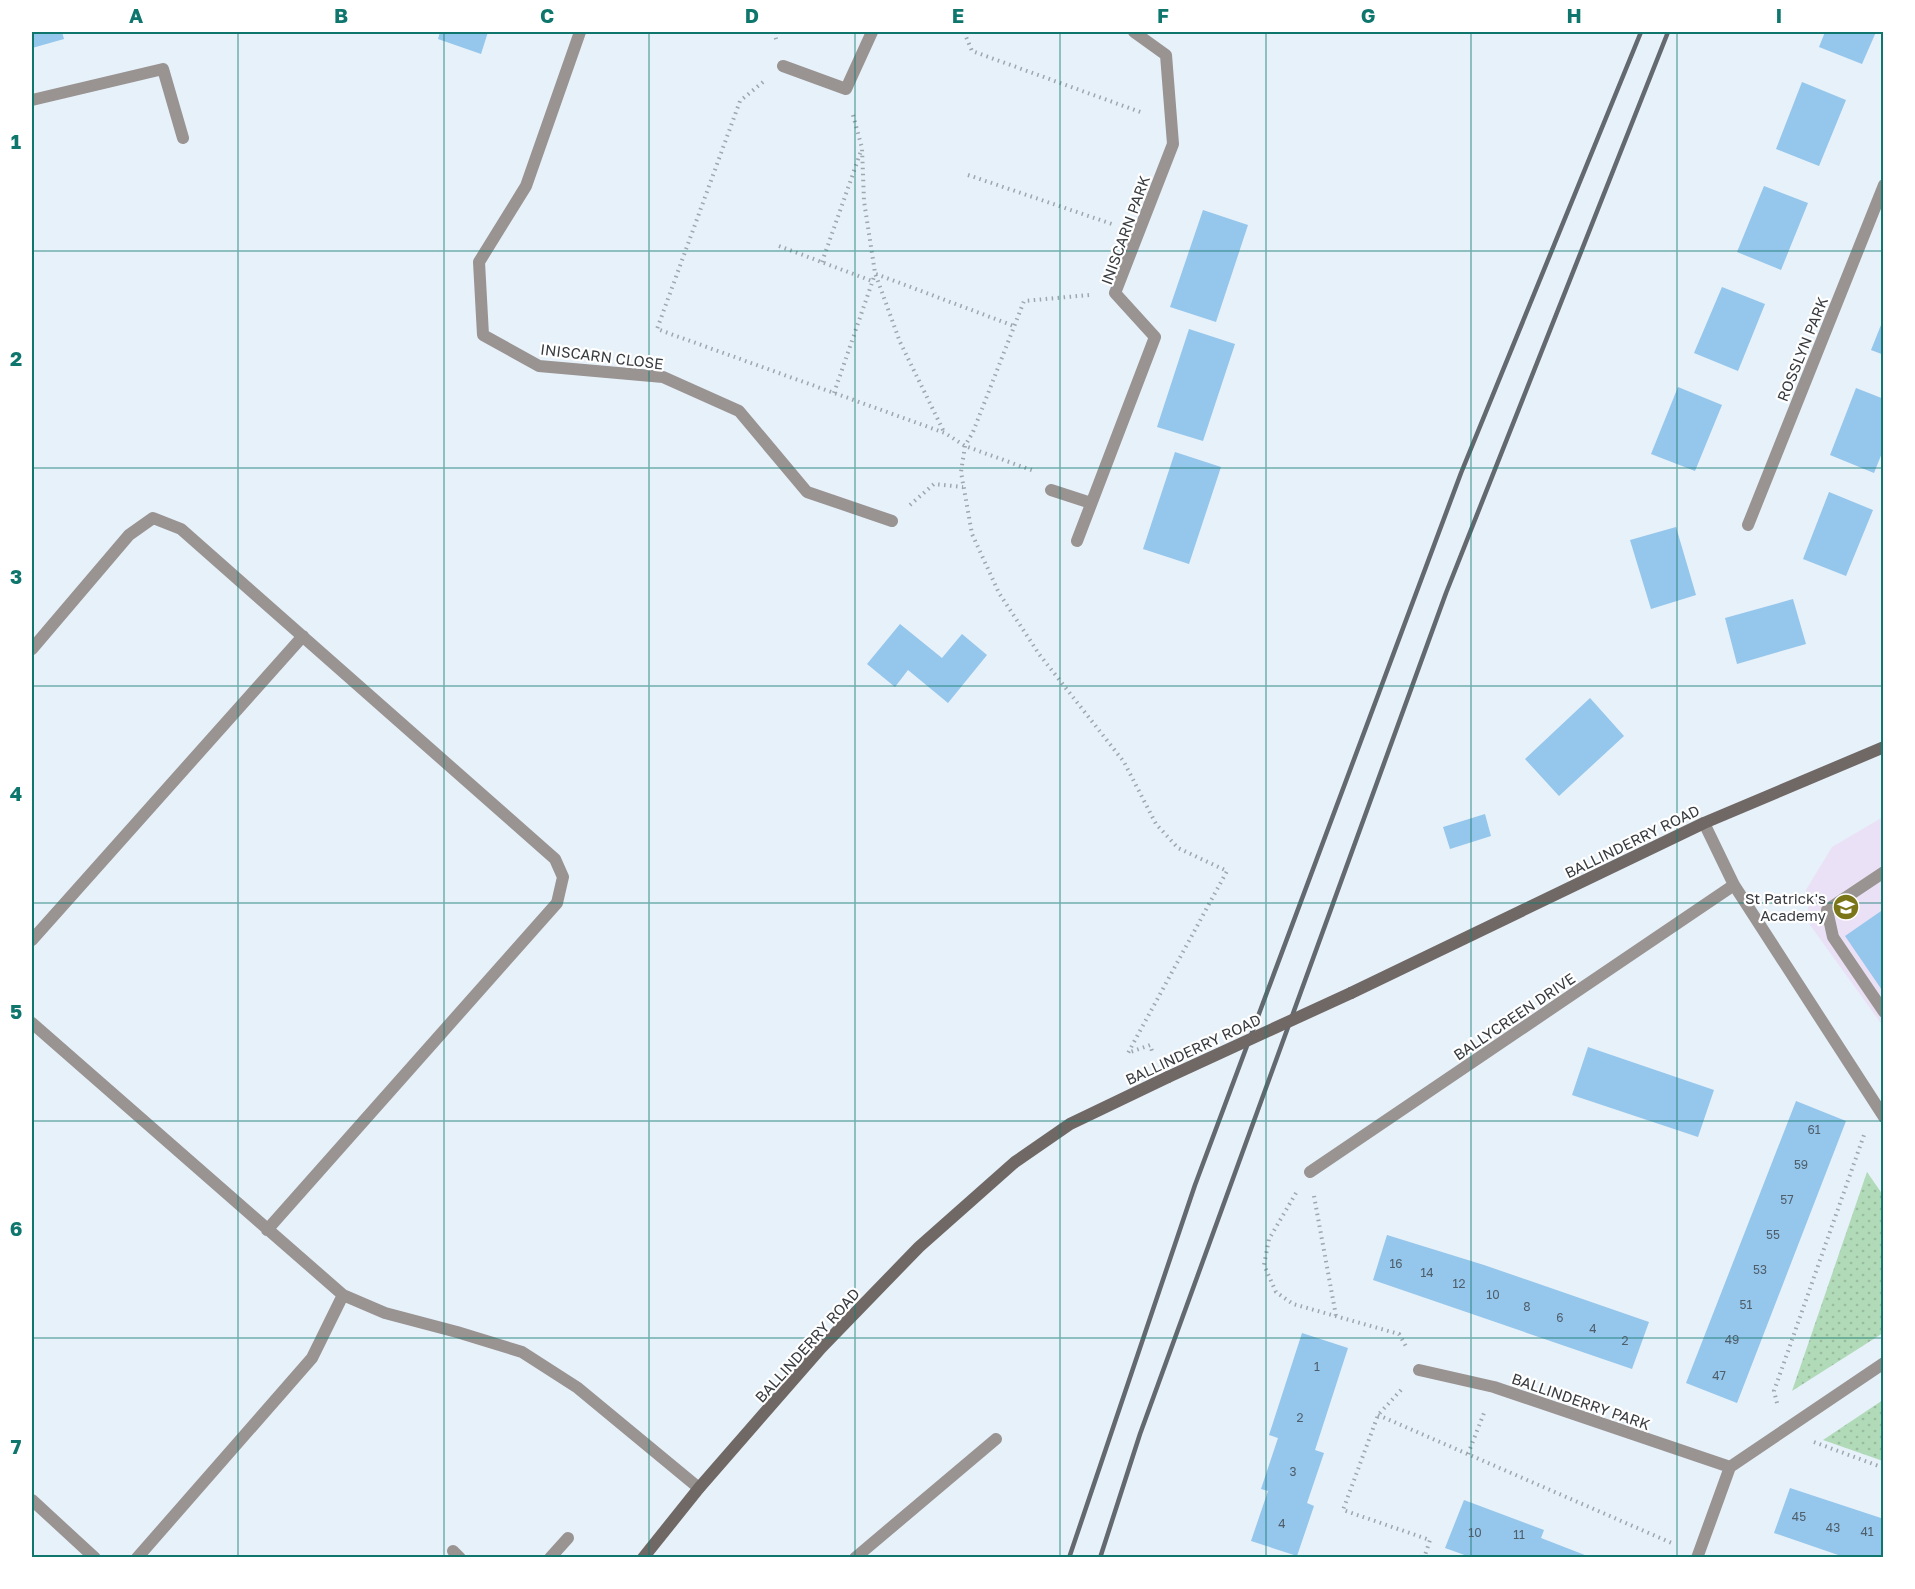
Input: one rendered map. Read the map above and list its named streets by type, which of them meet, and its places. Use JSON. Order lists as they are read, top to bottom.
{
  "streets": {
    "main road": ["BALLINDERRY ROAD"],
    "street": [
      "INISCARN PARK",
      "ROSSLYN PARK",
      "INISCARN CLOSE",
      "BALLYCREEN DRIVE",
      "BALLINDERRY PARK"
    ]
  },
  "places": {
    "school or university": ["St Patrick's Academy"]
  },
  "house_numbers": [
    "61",
    "59",
    "57",
    "55",
    "16",
    "53",
    "14",
    "12",
    "10",
    "51",
    "8",
    "6",
    "4",
    "49",
    "2",
    "1",
    "47",
    "2",
    "3",
    "45",
    "4",
    "43",
    "41",
    "10",
    "11"
  ],
  "grid": {
    "columns": [
      "A",
      "B",
      "C",
      "D",
      "E",
      "F",
      "G",
      "H",
      "I"
    ],
    "rows": [
      "1",
      "2",
      "3",
      "4",
      "5",
      "6",
      "7"
    ]
  }
}
